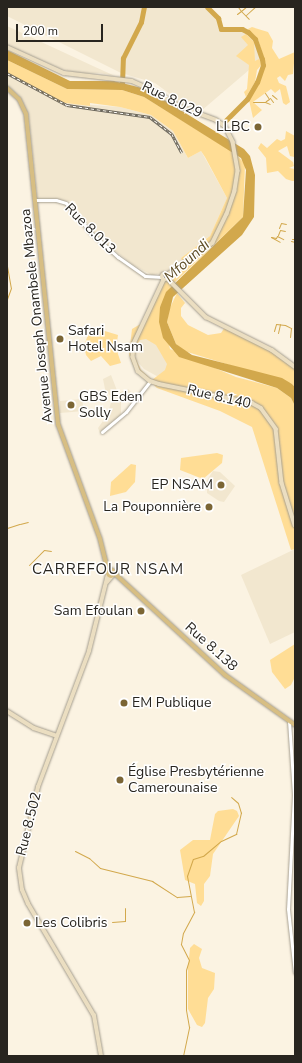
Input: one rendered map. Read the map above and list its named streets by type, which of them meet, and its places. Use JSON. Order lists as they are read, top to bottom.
{
  "streets": {
    "main road": [
      "Rue 8.029",
      "Avenue Joseph Onambele Mbazoa",
      "Rue 8.140",
      "Rue 8.138",
      "Rue 8.502"
    ],
    "street": ["Rue 8.013"]
  },
  "crossings": [
    ["Rue 8.029", "Rue 8.013"],
    ["Rue 8.013", "Avenue Joseph Onambele Mbazoa"],
    ["Avenue Joseph Onambele Mbazoa", "Rue 8.138"],
    ["Avenue Joseph Onambele Mbazoa", "Rue 8.502"],
    ["Rue 8.138", "Rue 8.502"]
  ],
  "districts": ["CARREFOUR NSAM"],
  "water": ["Mfoundi"],
  "places": [
    "LLBC",
    "Safari Hotel Nsam",
    "GBS Eden Solly",
    "EP NSAM",
    "La Pouponnière",
    "Sam Efoulan",
    "EM Publique",
    "Église Presbytérienne Camerounaise",
    "Les Colibris"
  ],
  "scale_bar": "200 m"
}
